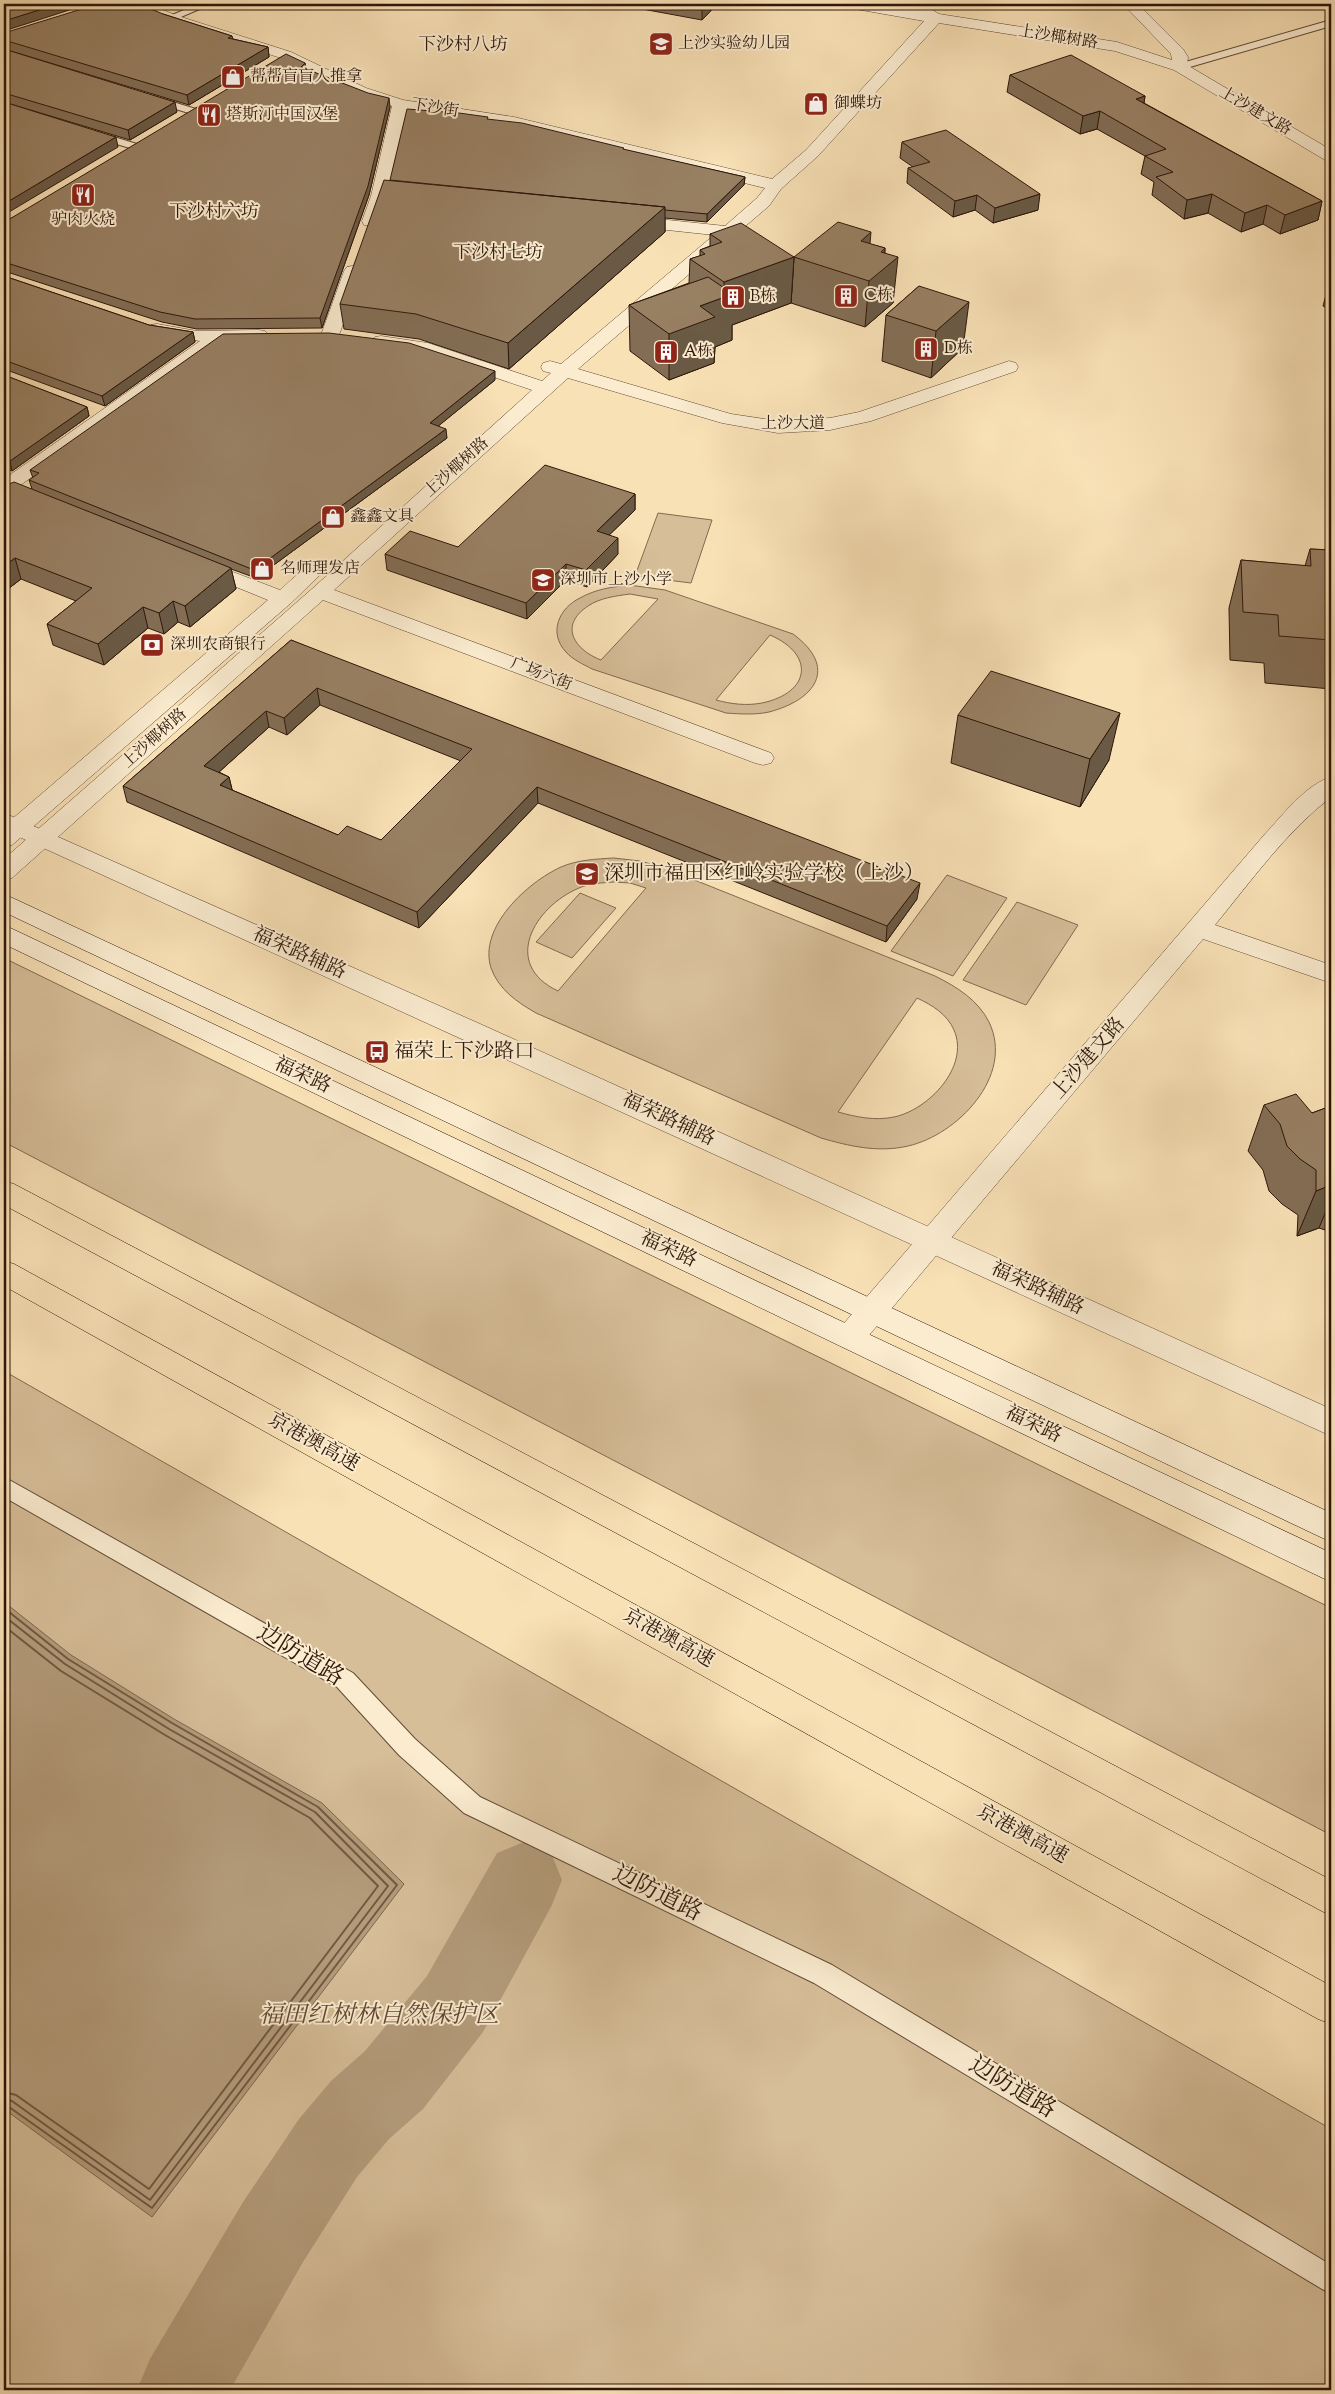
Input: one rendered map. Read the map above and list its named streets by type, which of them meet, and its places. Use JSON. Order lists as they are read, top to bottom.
{
  "streets": {
    "highway": ["京港澳高速"],
    "street": [
      "上沙椰树路",
      "下沙街",
      "上沙建文路",
      "上沙大道",
      "广场六街",
      "福荣路辅路",
      "福荣路"
    ],
    "lane": ["边防道路"]
  },
  "crossings": [
    ["上沙椰树路", "下沙街"],
    ["上沙椰树路", "上沙建文路"],
    ["上沙椰树路", "上沙大道"],
    ["上沙椰树路", "广场六街"],
    ["上沙椰树路", "福荣路辅路"],
    ["上沙建文路", "福荣路辅路"],
    ["上沙建文路", "福荣路"]
  ],
  "districts": ["下沙村八坊", "下沙村六坊", "下沙村七坊"],
  "parks": ["福田红树林自然保护区"],
  "places": {
    "school or university": ["上沙实验幼儿园", "深圳市上沙小学", "深圳市福田区红岭实验学校（上沙）"],
    "shop": [
      "帮帮盲盲人推拿",
      "御蝶坊",
      "鑫鑫文具",
      "名师理发店"
    ],
    "restaurant": ["塔斯汀中国汉堡", "驴肉火烧"],
    "building": [
      "C栋",
      "B栋",
      "D栋",
      "A栋"
    ],
    "bank": ["深圳农商银行"],
    "bus stop": ["福荣上下沙路口"]
  }
}
